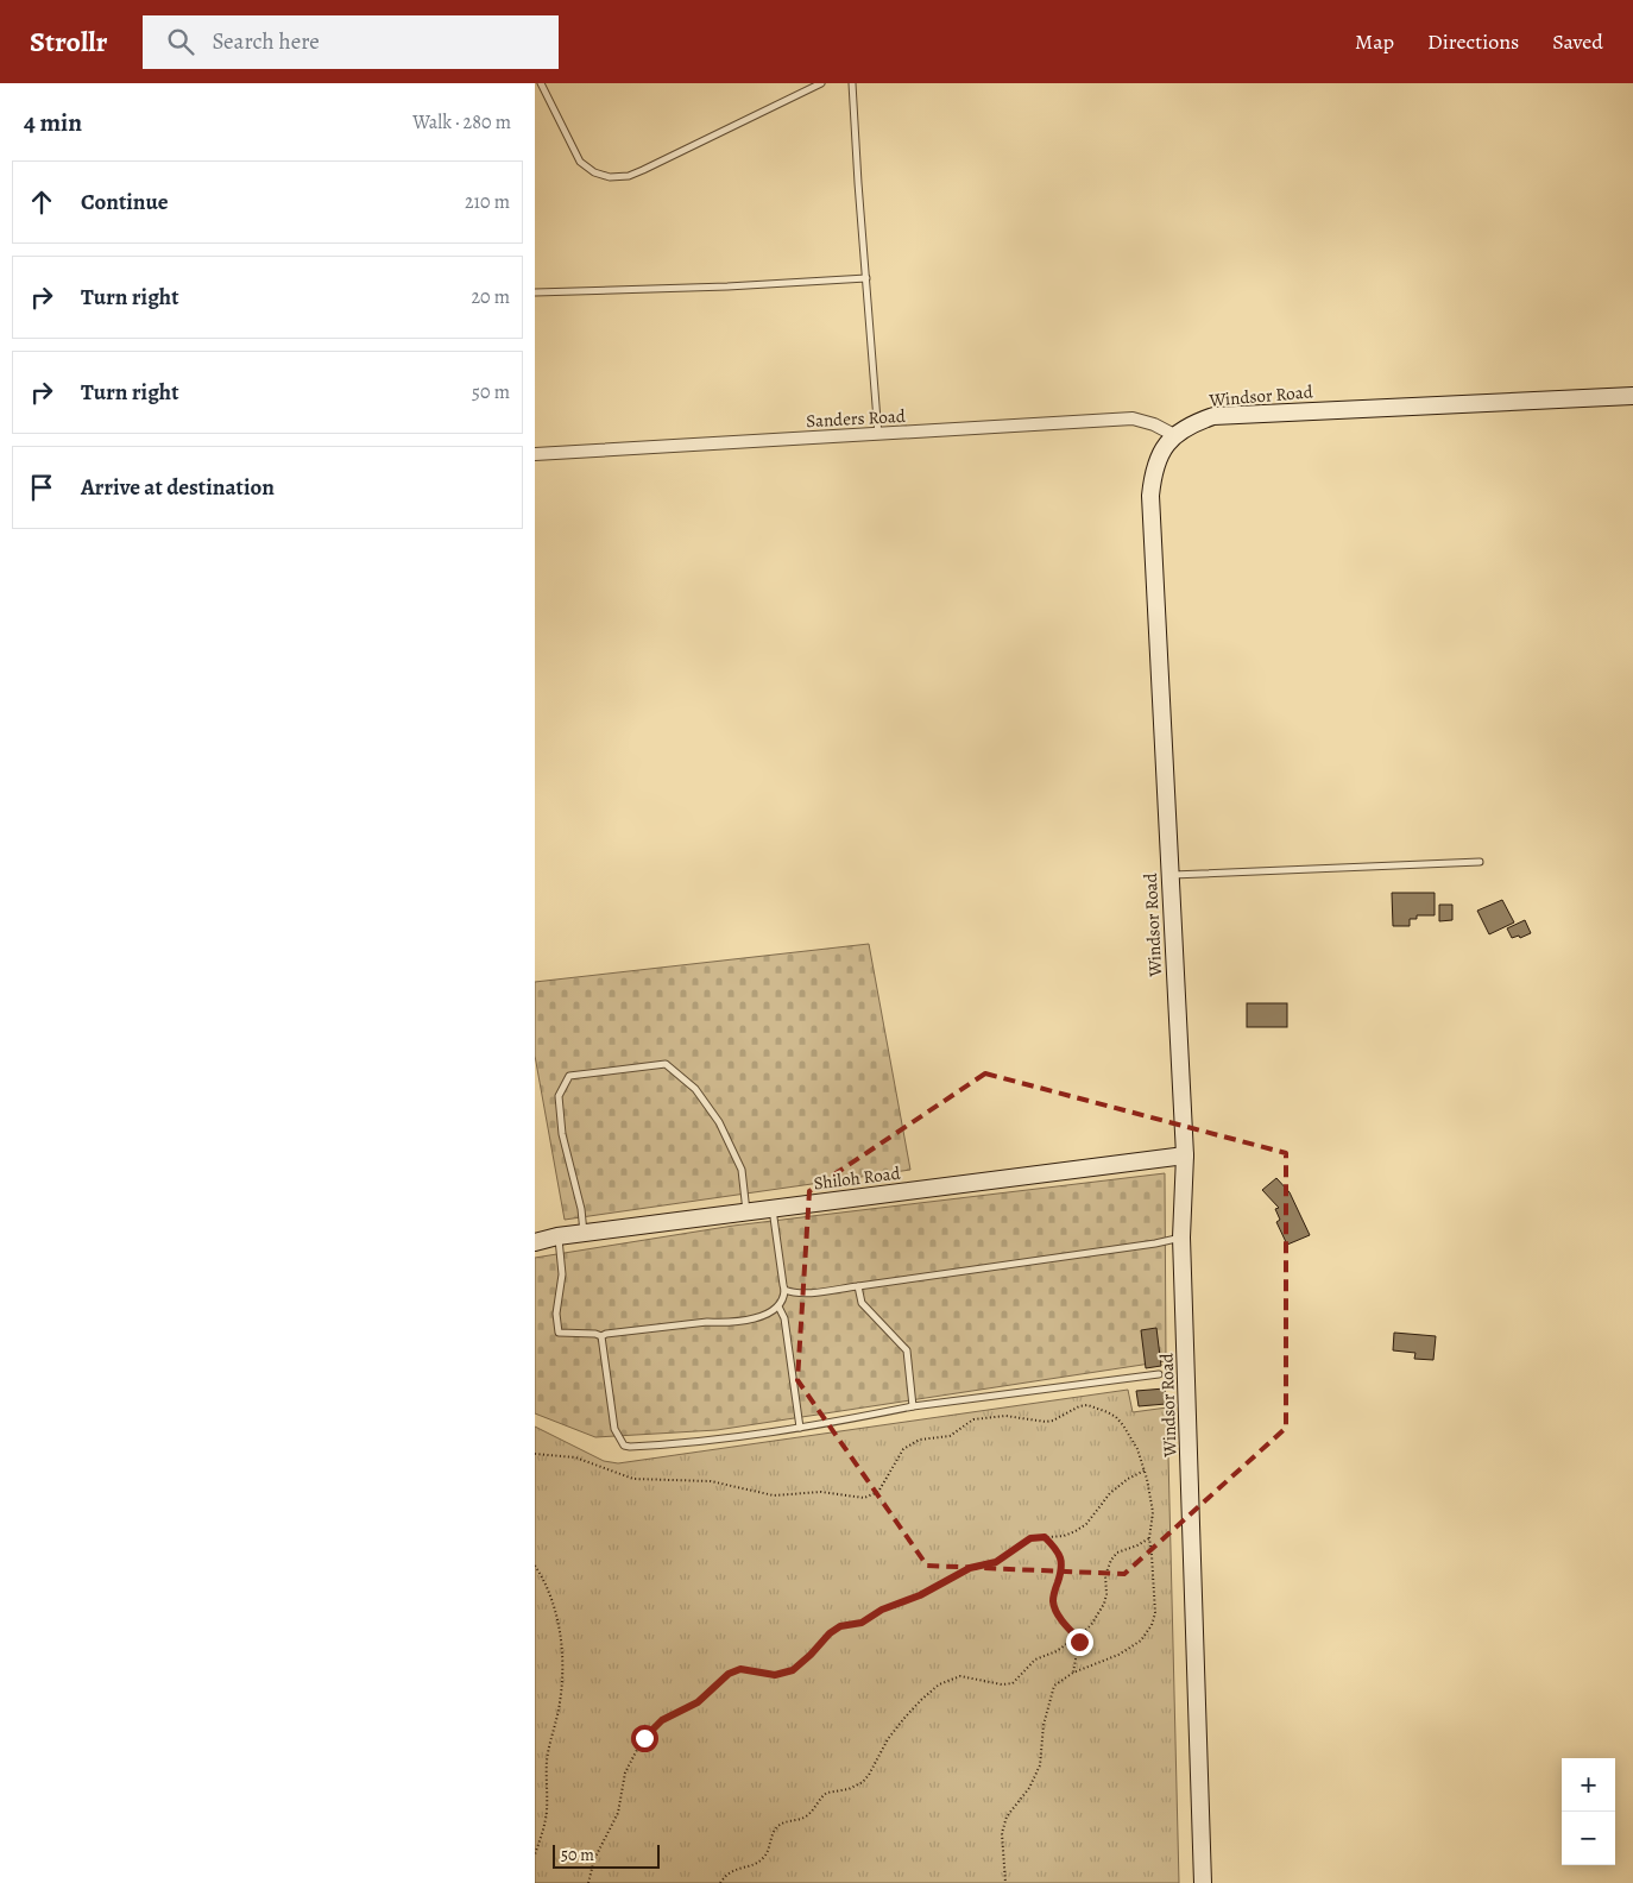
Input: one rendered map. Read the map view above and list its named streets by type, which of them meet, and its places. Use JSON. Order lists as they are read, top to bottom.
{
  "streets": {
    "main road": ["Windsor Road", "Shiloh Road"],
    "street": ["Sanders Road"]
  },
  "crossings": [
    ["Windsor Road", "Sanders Road"],
    ["Windsor Road", "Shiloh Road"]
  ],
  "scale_bar": "50 m",
  "page": {
    "header": "Strollr",
    "search": "Search here",
    "nav": ["Map", "Directions", "Saved"],
    "heading": ["4 min", "Walk · 280 m"],
    "list": [
      ["Continue", "210 m"],
      ["Turn right", "20 m"],
      ["Turn right", "50 m"],
      "Arrive at destination"
    ],
    "map_buttons": ["+", "−"],
    "scale": "50 m"
  }
}
